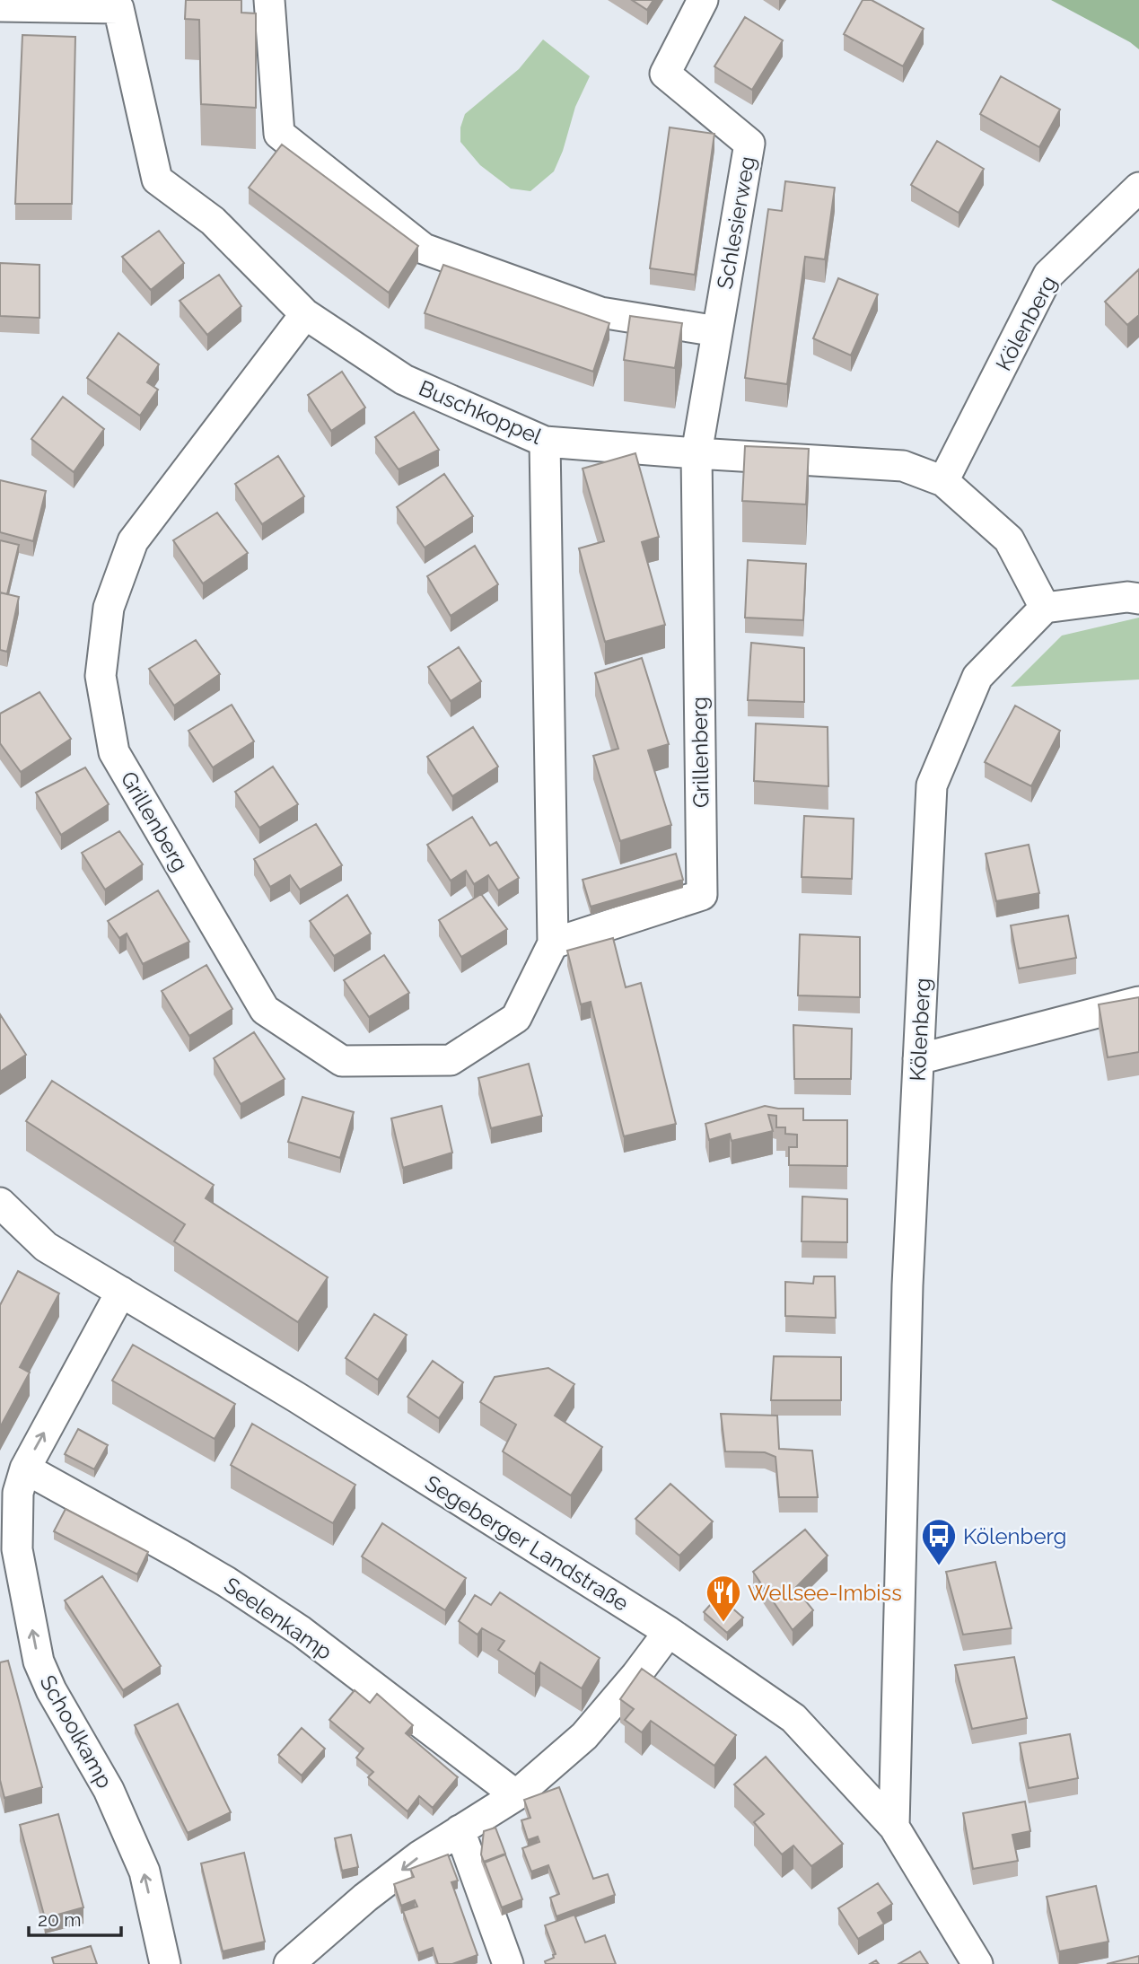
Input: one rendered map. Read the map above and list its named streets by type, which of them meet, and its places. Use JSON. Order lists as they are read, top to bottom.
{
  "streets": {
    "street": [
      "Schlesierweg",
      "Kölenberg",
      "Buschkoppel",
      "Grillenberg",
      "Segeberger Landstraße",
      "Seelenkamp",
      "Schoolkamp"
    ]
  },
  "crossings": [
    ["Schlesierweg", "Buschkoppel"],
    ["Schlesierweg", "Grillenberg"],
    ["Kölenberg", "Buschkoppel"],
    ["Kölenberg", "Segeberger Landstraße"],
    ["Buschkoppel", "Grillenberg"],
    ["Segeberger Landstraße", "Schoolkamp"],
    ["Seelenkamp", "Schoolkamp"]
  ],
  "one_way": ["Schoolkamp"],
  "places": {
    "bus stop": ["Kölenberg"],
    "restaurant": ["Wellsee-Imbiss"]
  },
  "scale_bar": "20 m"
}
